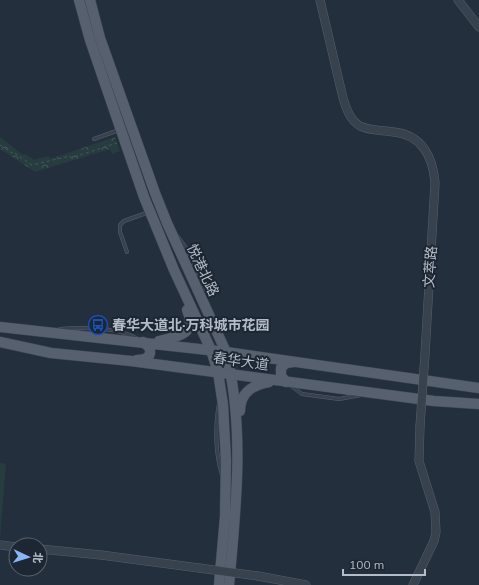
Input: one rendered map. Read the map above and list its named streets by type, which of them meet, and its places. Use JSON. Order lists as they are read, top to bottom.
{
  "streets": {
    "main road": ["悦港北路", "春华大道"],
    "street": ["文萃路"]
  },
  "crossings": [
    ["悦港北路", "春华大道"]
  ],
  "places": {
    "bus stop": ["春华大道北·万科城市花园"]
  },
  "scale_bar": "100 m",
  "north": "right"
}
